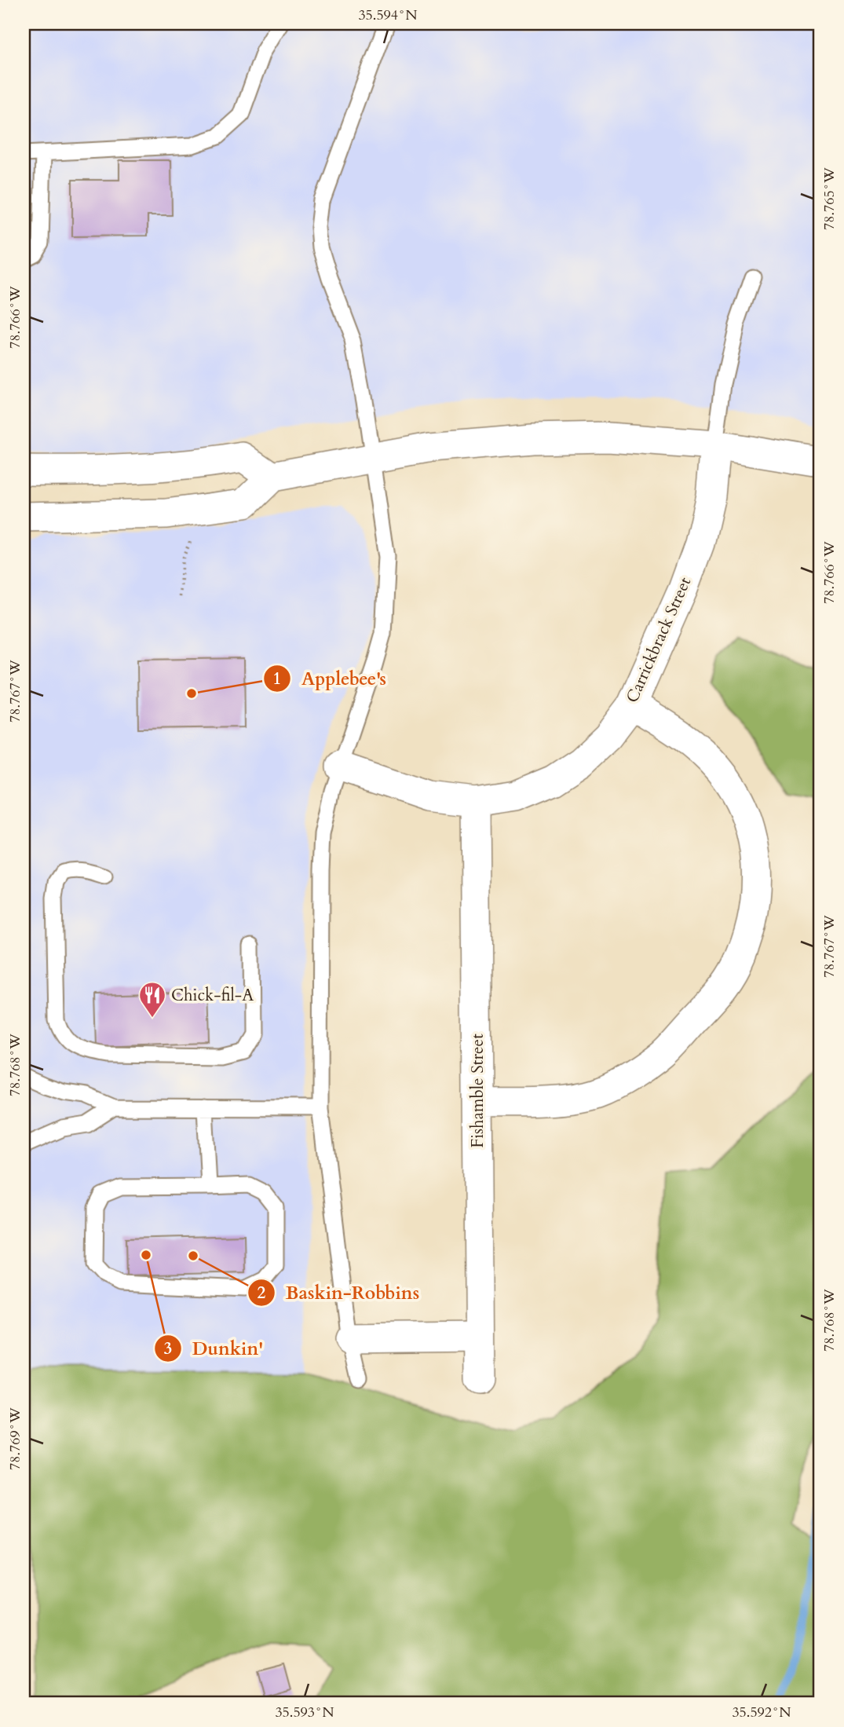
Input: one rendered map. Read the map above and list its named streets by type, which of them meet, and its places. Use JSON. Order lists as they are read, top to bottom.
{
  "streets": {
    "street": ["Carrickbrack Street", "Fishamble Street"]
  },
  "crossings": [
    ["Carrickbrack Street", "Fishamble Street"]
  ],
  "places": {
    "other": ["Applebee's", "Dunkin'", "Baskin-Robbins"],
    "restaurant": ["Chick-fil-A"]
  },
  "coordinates": [
    "35.594°N",
    "78.765°W",
    "78.766°W",
    "78.767°W",
    "78.768°W",
    "78.769°W",
    "35.593°N",
    "35.592°N"
  ]
}
